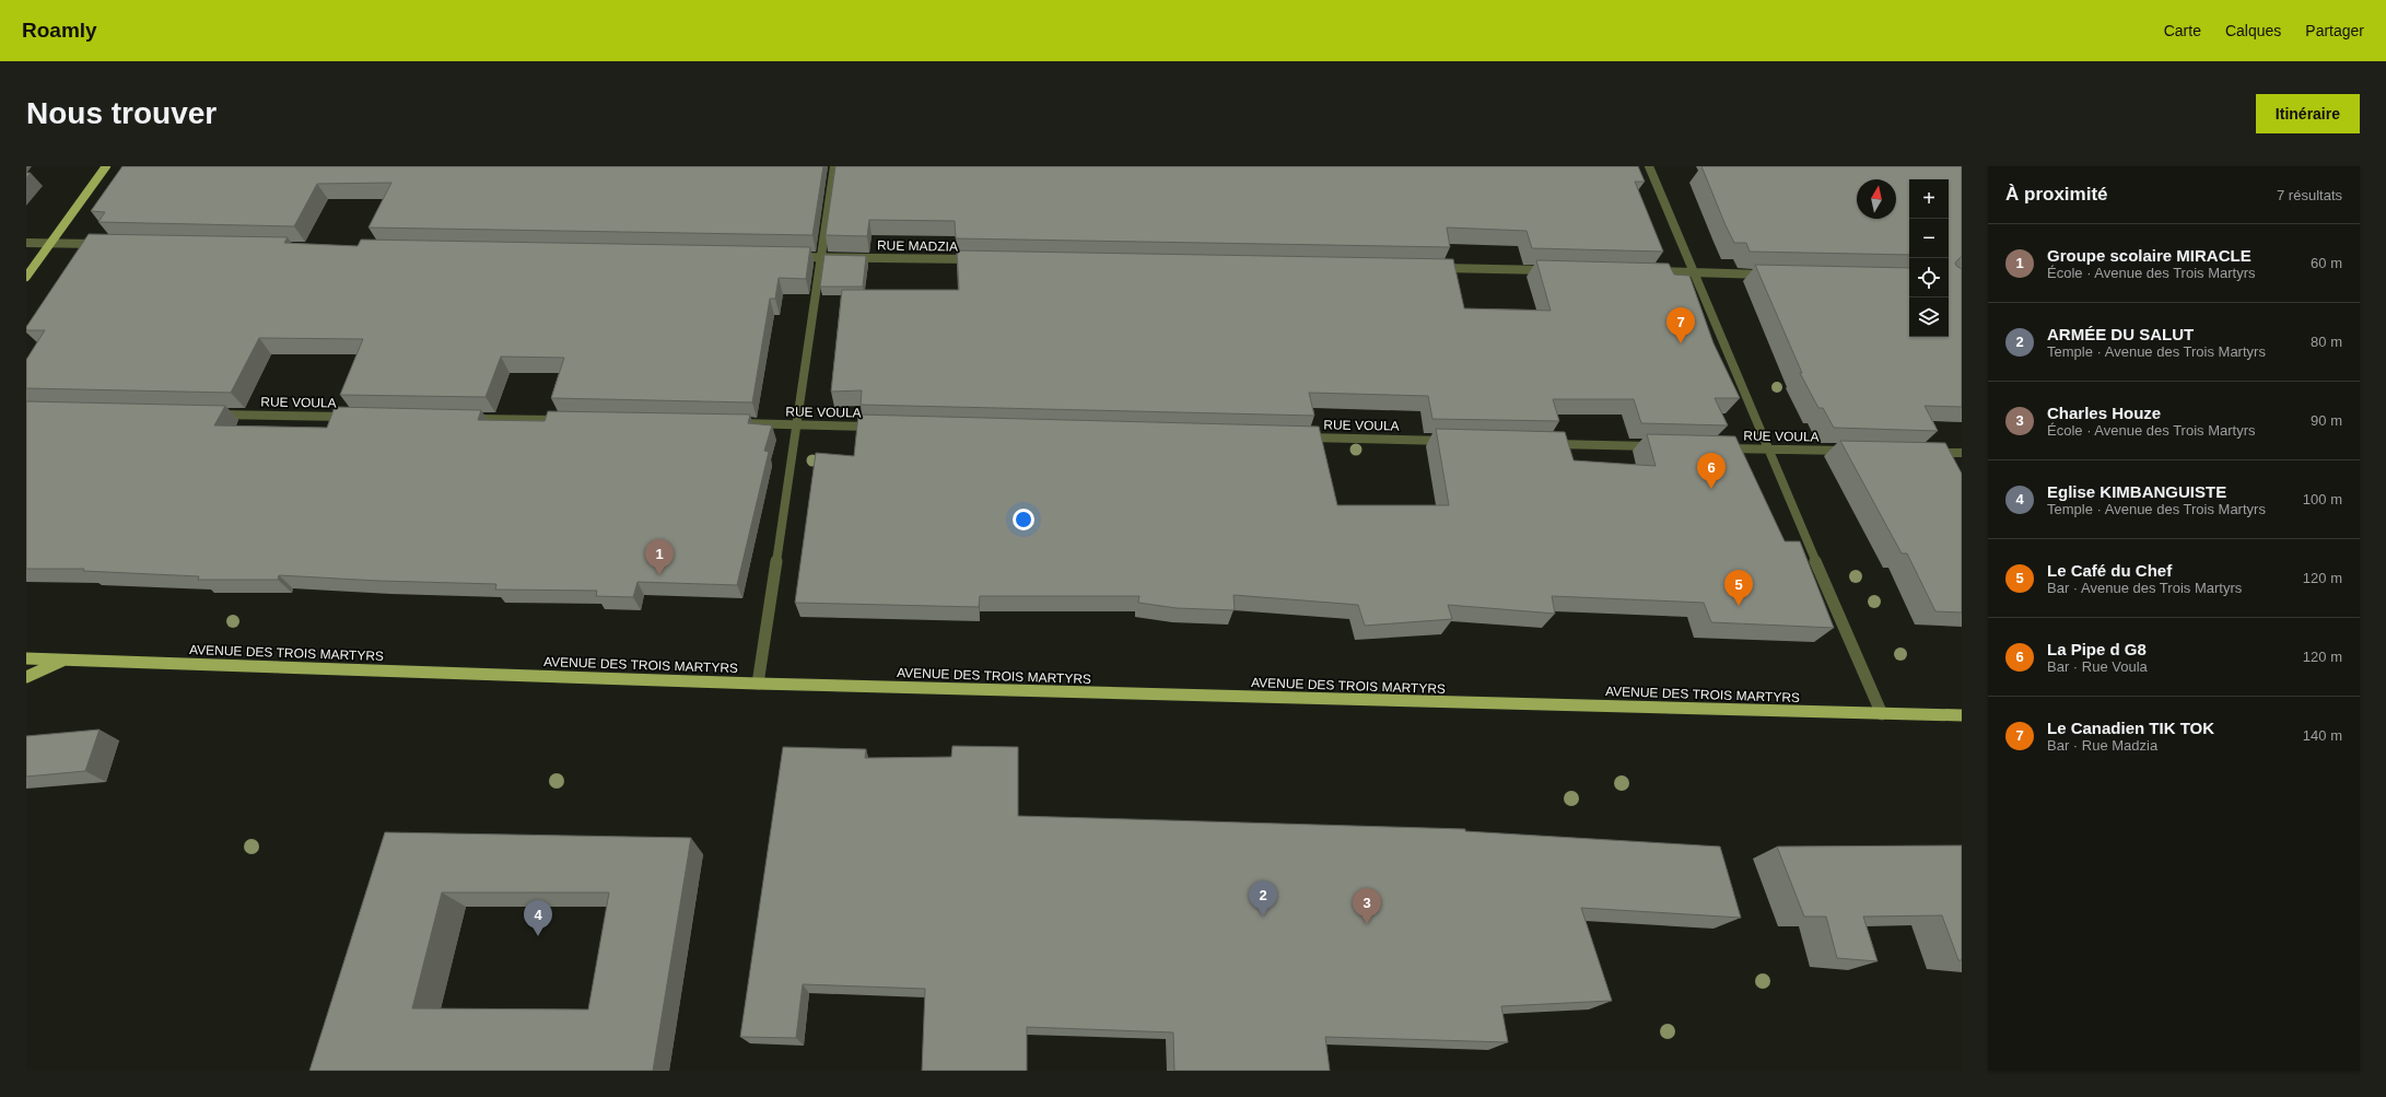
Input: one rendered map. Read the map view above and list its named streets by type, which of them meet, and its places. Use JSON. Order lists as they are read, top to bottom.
{
  "streets": {
    "main road": ["AVENUE DES TROIS MARTYRS"],
    "street": ["RUE MADZIA", "RUE VOULA"]
  },
  "north": "top",
  "page": {
    "header": "Roamly",
    "nav": ["Carte", "Calques", "Partager"],
    "buttons": "Itinéraire",
    "title": "Nous trouver",
    "heading": ["À proximité", "7 résultats"],
    "map_buttons": ["+", "−"],
    "list": [
      {
        "mark": "1",
        "name": "Groupe scolaire MIRACLE",
        "note": "École · Avenue des Trois Martyrs",
        "value": "60 m"
      },
      {
        "mark": "2",
        "name": "ARMÉE DU SALUT",
        "note": "Temple · Avenue des Trois Martyrs",
        "value": "80 m"
      },
      {
        "mark": "3",
        "name": "Charles Houze",
        "note": "École · Avenue des Trois Martyrs",
        "value": "90 m"
      },
      {
        "mark": "4",
        "name": "Eglise KIMBANGUISTE",
        "note": "Temple · Avenue des Trois Martyrs",
        "value": "100 m"
      },
      {
        "mark": "5",
        "name": "Le Café du Chef",
        "note": "Bar · Avenue des Trois Martyrs",
        "value": "120 m"
      },
      {
        "mark": "6",
        "name": "La Pipe d G8",
        "note": "Bar · Rue Voula",
        "value": "120 m"
      },
      {
        "mark": "7",
        "name": "Le Canadien TIK TOK",
        "note": "Bar · Rue Madzia",
        "value": "140 m"
      }
    ],
    "pins": [
      "7",
      "6",
      "1",
      "5",
      "2",
      "3",
      "4"
    ]
  }
}
